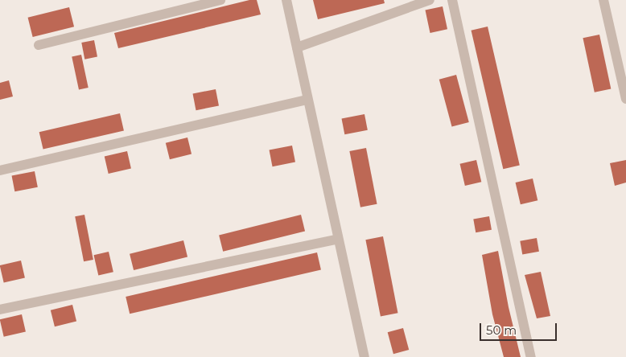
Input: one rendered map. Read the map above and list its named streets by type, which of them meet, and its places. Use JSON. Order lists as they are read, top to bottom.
{
  "scale_bar": "50 m"
}
